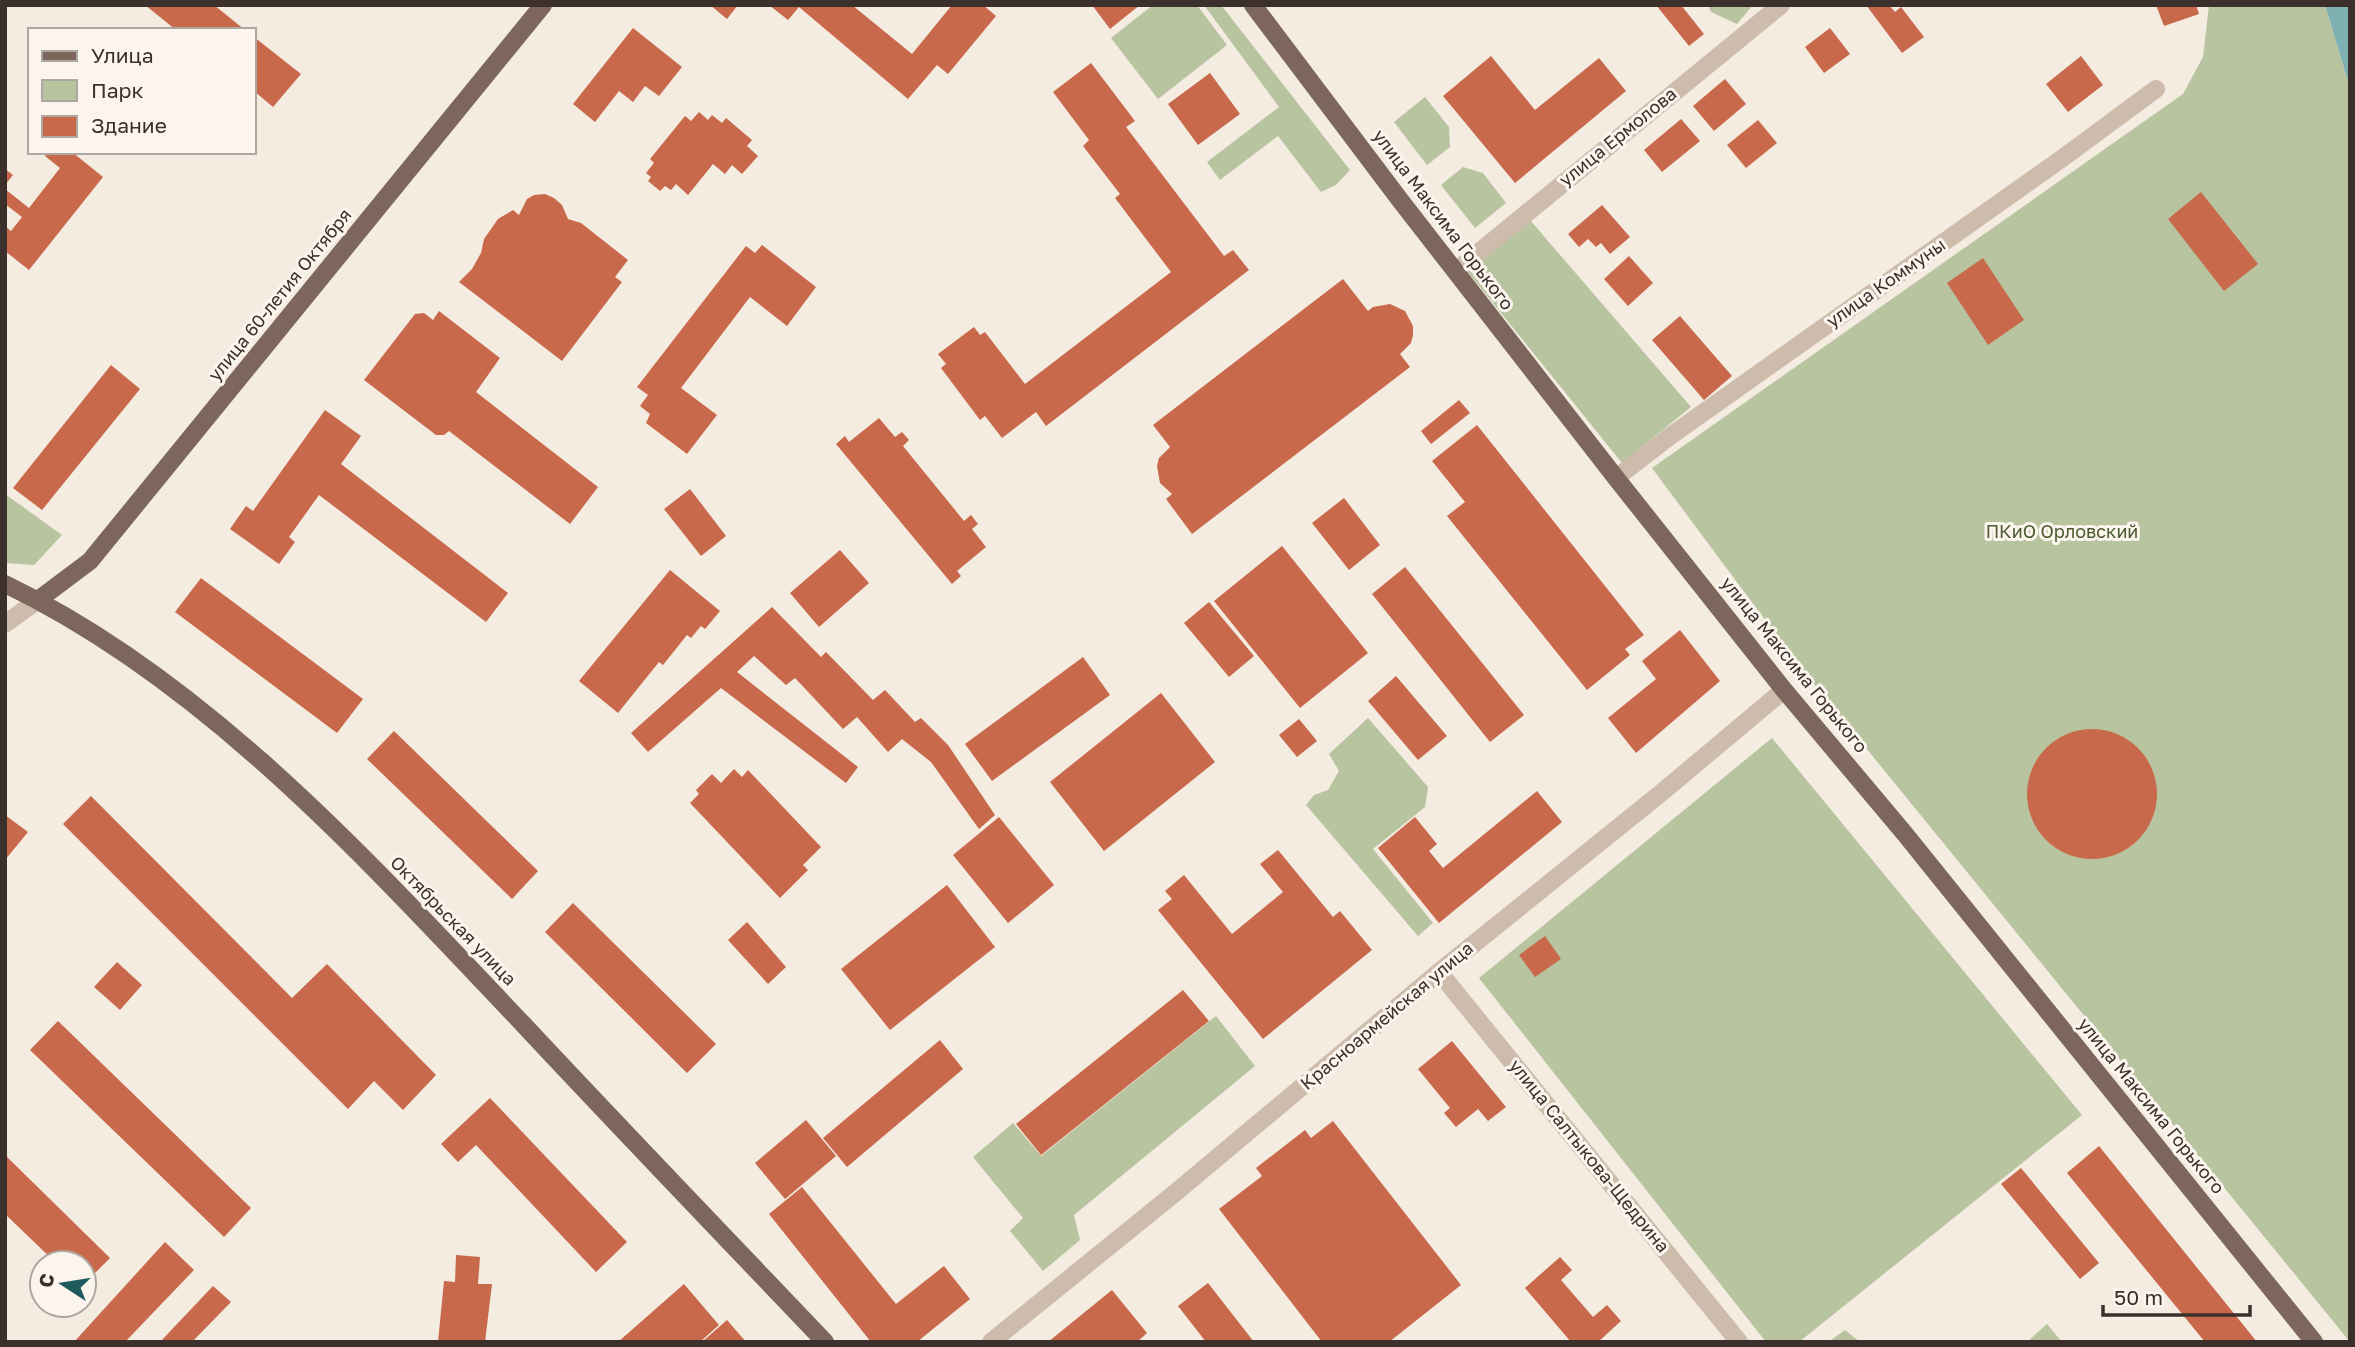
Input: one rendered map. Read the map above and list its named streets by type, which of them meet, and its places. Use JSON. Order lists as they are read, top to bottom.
{
  "streets": {
    "main road": ["улица Максима Горького", "улица 60-летия Октября", "Октябрьская улица"],
    "street": [
      "улица Ермолова",
      "улица Коммуны",
      "Красноармейская улица",
      "улица Салтыкова-Щедрина"
    ]
  },
  "crossings": [
    ["улица Ермолова", "улица Максима Горького"],
    ["улица Максима Горького", "улица Коммуны"],
    ["улица Максима Горького", "Красноармейская улица"],
    ["улица 60-летия Октября", "Октябрьская улица"],
    ["Красноармейская улица", "улица Салтыкова-Щедрина"]
  ],
  "parks": ["ПКиО Орловский"],
  "legend": ["Улица", "Парк", "Здание"],
  "scale_bar": "50 m",
  "north": "left"
}
